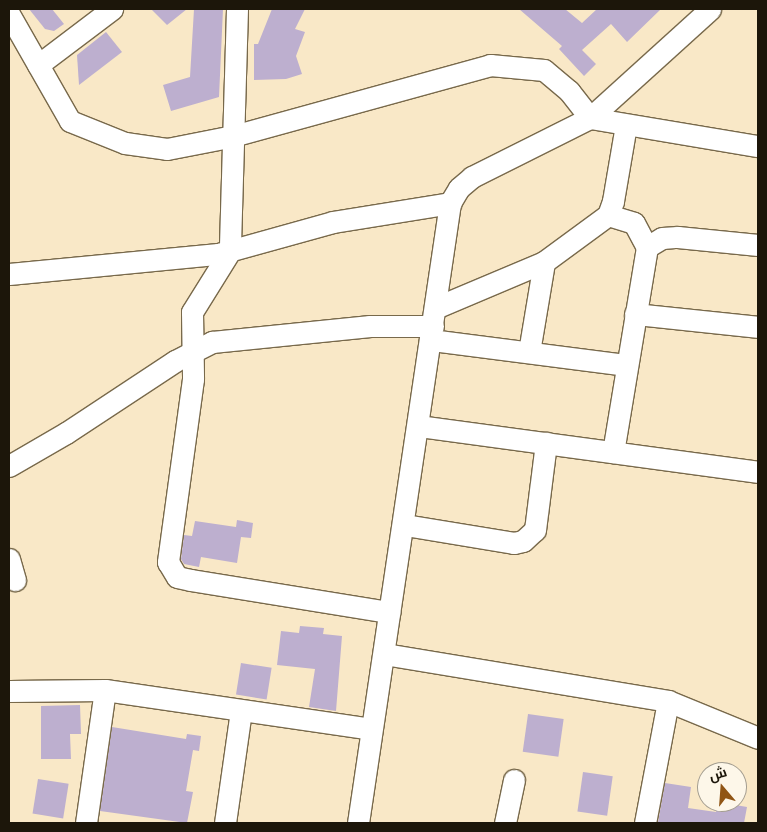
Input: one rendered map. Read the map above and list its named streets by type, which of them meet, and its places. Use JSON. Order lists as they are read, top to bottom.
{
  "north": "top"
}
